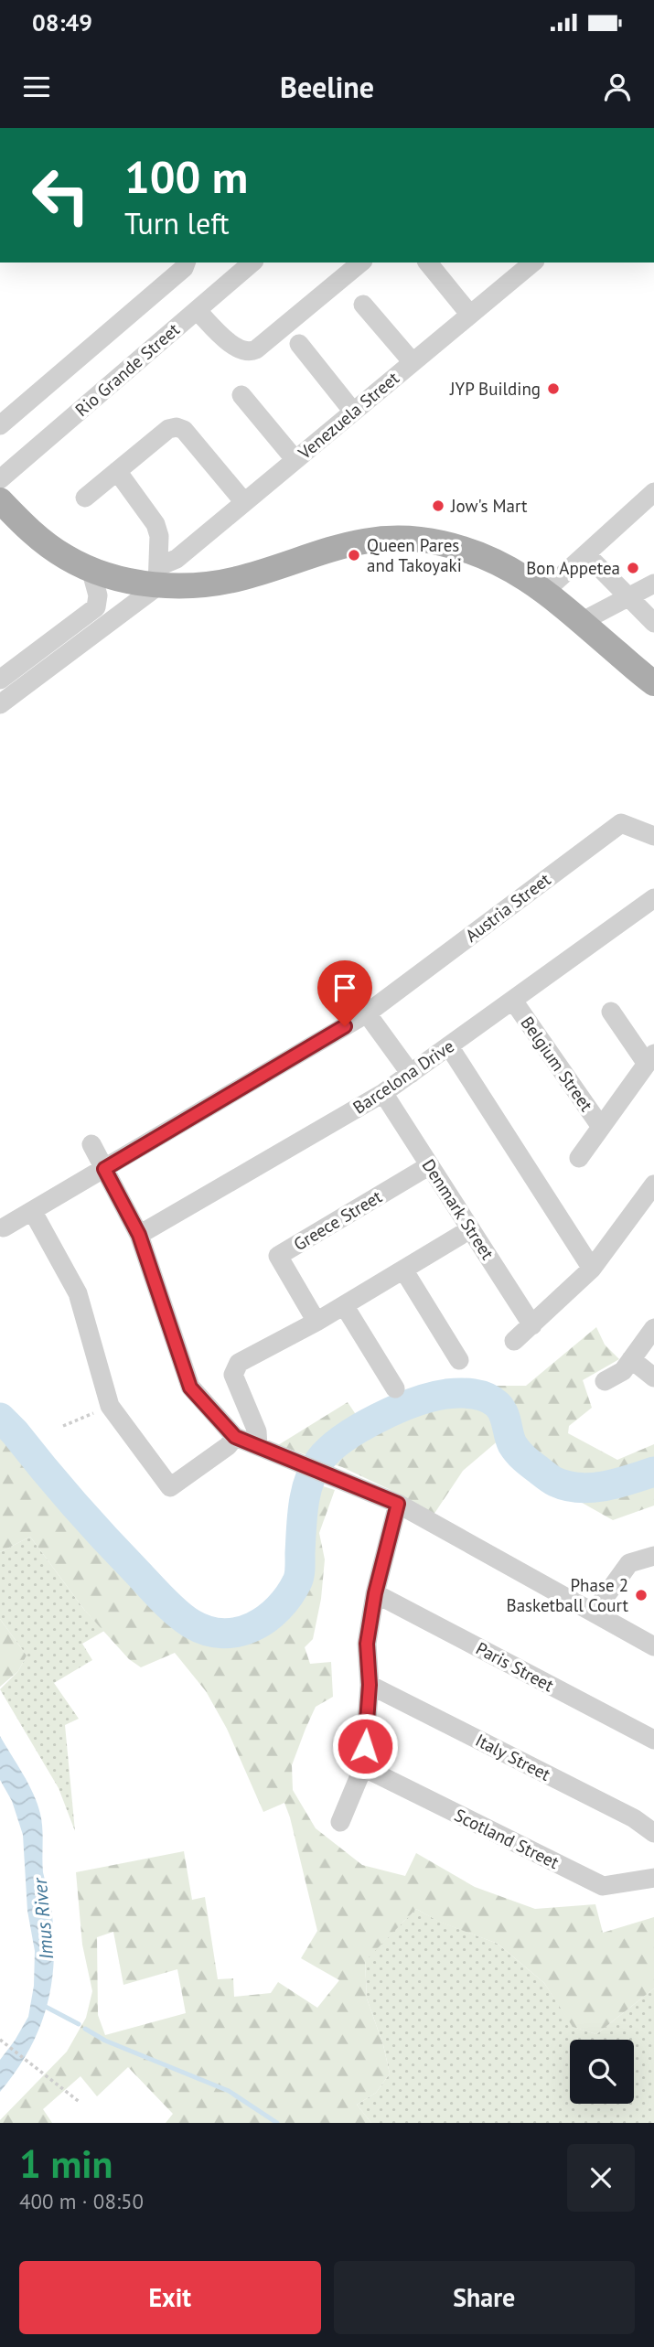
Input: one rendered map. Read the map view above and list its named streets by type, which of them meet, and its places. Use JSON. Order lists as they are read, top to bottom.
{
  "streets": {
    "street": [
      "Rio Grande Street",
      "Venezuela Street",
      "Austria Street",
      "Belgium Street",
      "Barcelona Drive",
      "Denmark Street",
      "Greece Street",
      "Paris Street",
      "Italy Street",
      "Scotland Street"
    ]
  },
  "crossings": [
    ["Belgium Street", "Barcelona Drive"],
    ["Barcelona Drive", "Denmark Street"],
    ["Denmark Street", "Greece Street"]
  ],
  "water": ["Imus River"],
  "places": [
    "JYP Building",
    "Jow's Mart",
    "Queen Pares and Takoyaki",
    "Bon Appetea",
    "Phase 2 Basketball Court"
  ],
  "page": {
    "status": "08:49",
    "header": "Beeline",
    "turn": ["100 m", "Turn left"],
    "heading": ["1 min", "400 m · 08:50"],
    "buttons": ["Exit", "Share"]
  }
}
